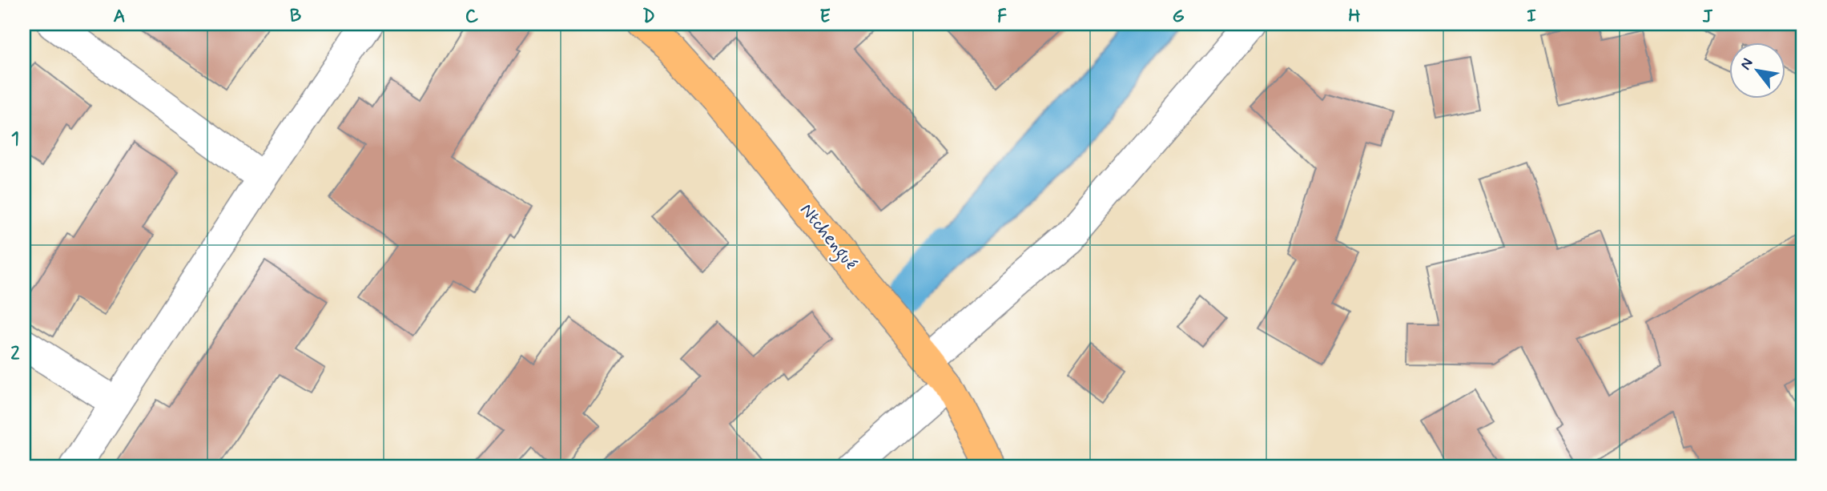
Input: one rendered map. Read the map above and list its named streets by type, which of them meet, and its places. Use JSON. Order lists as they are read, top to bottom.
{
  "streets": {
    "main road": ["Ntchengué"]
  },
  "north": "top left",
  "grid": {
    "columns": [
      "A",
      "B",
      "C",
      "D",
      "E",
      "F",
      "G",
      "H",
      "I",
      "J"
    ],
    "rows": ["1", "2"]
  }
}
